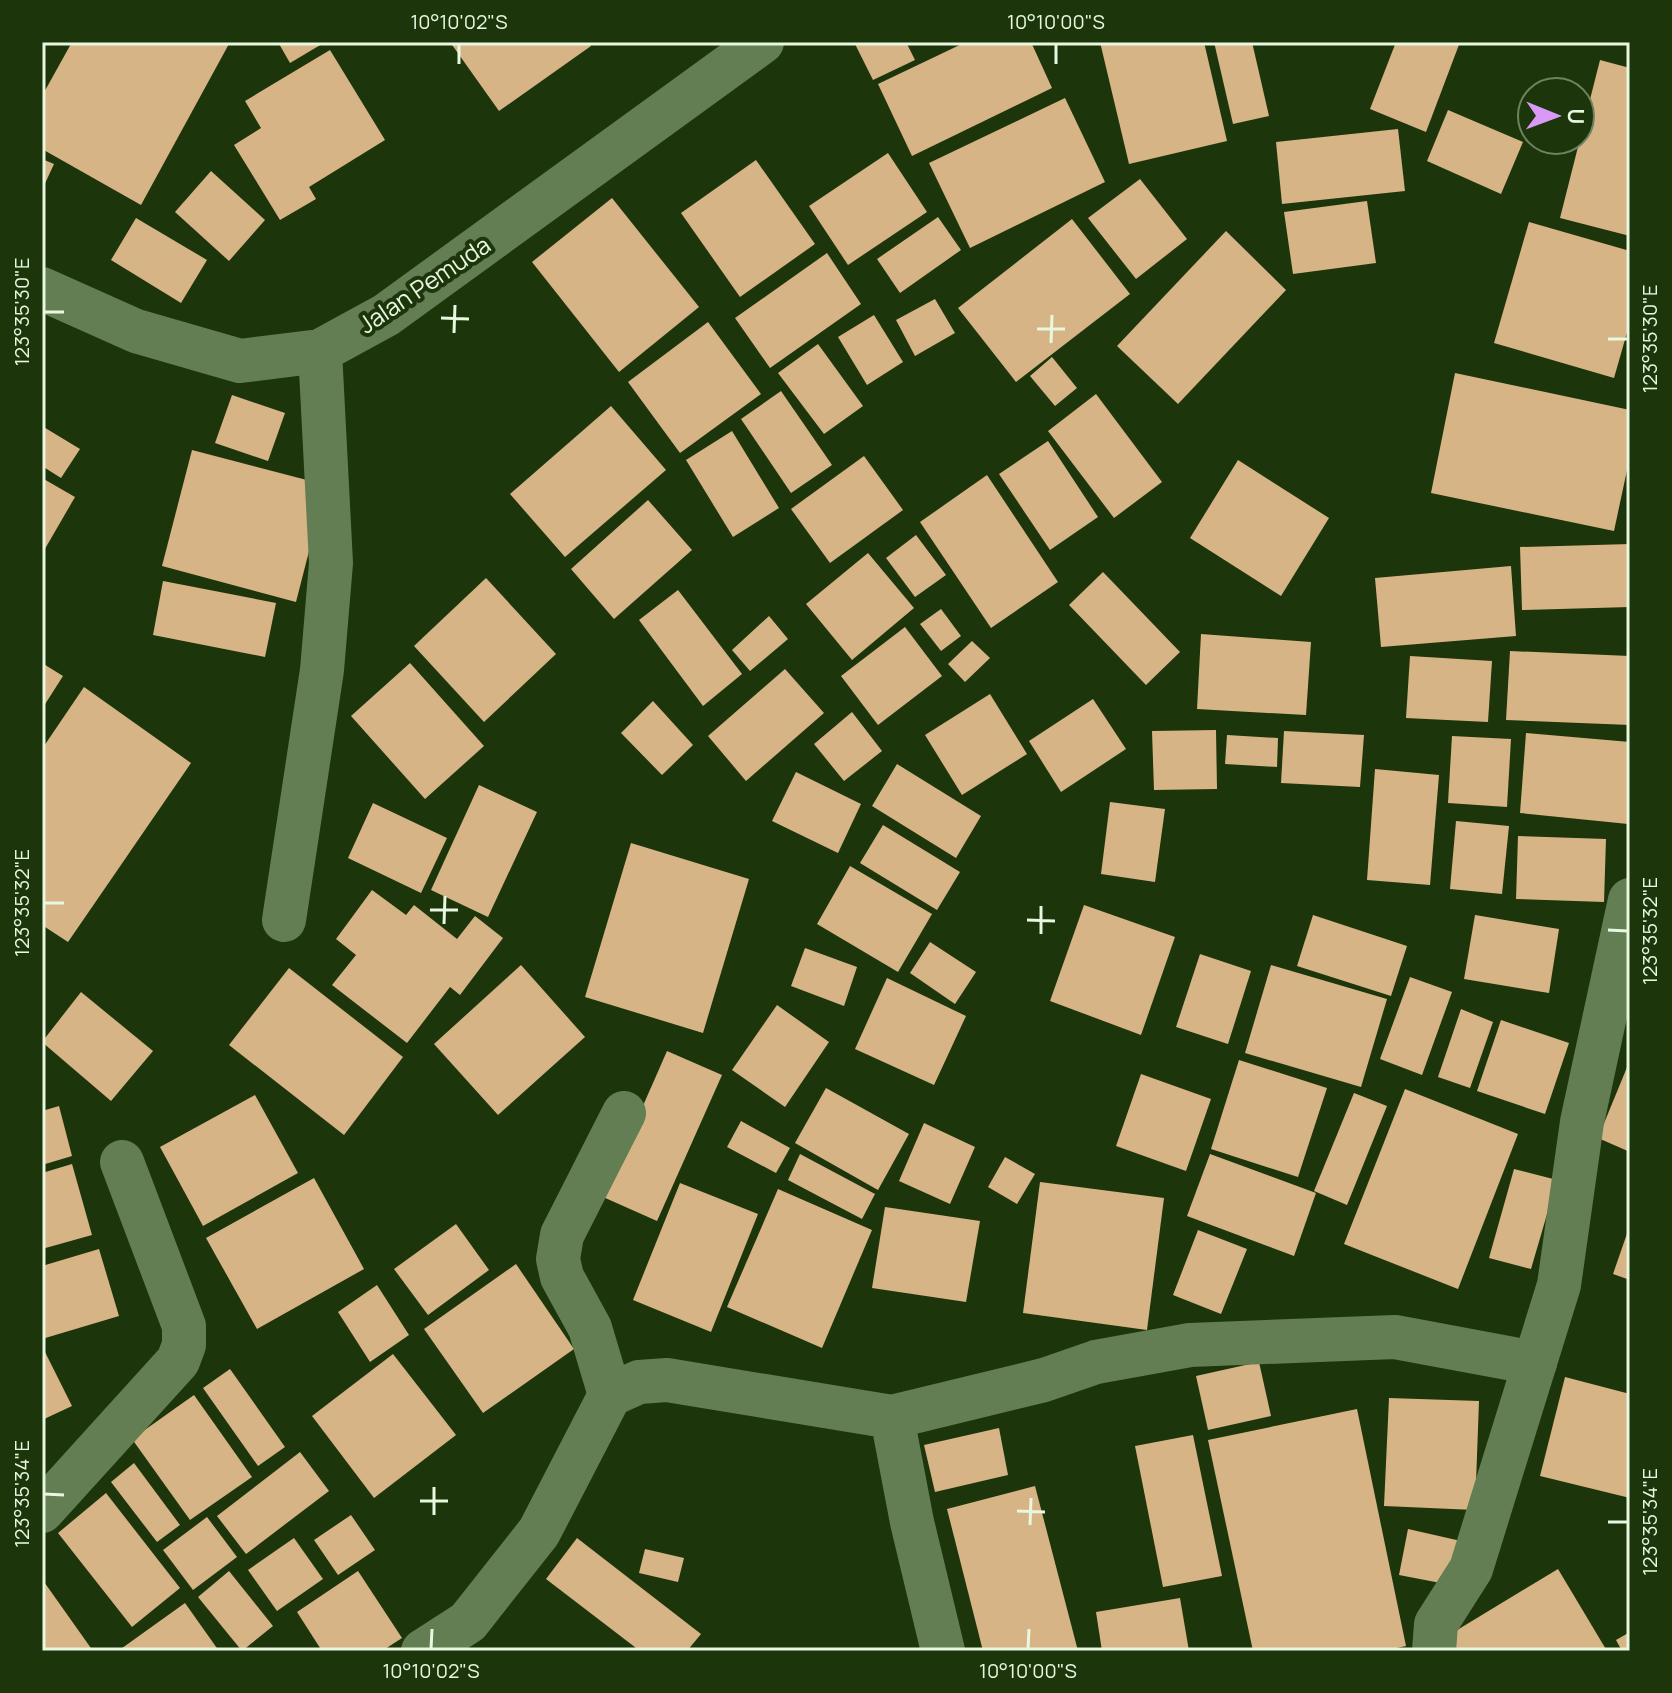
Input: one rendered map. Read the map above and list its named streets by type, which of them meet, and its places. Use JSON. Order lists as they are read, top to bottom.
{
  "streets": {
    "street": ["Jalan Pemuda"]
  },
  "north": "right",
  "coordinates": [
    "10°10'02\"S",
    "10°10'00\"S",
    "123°35'30\"E",
    "123°35'32\"E",
    "123°35'34\"E"
  ]
}
